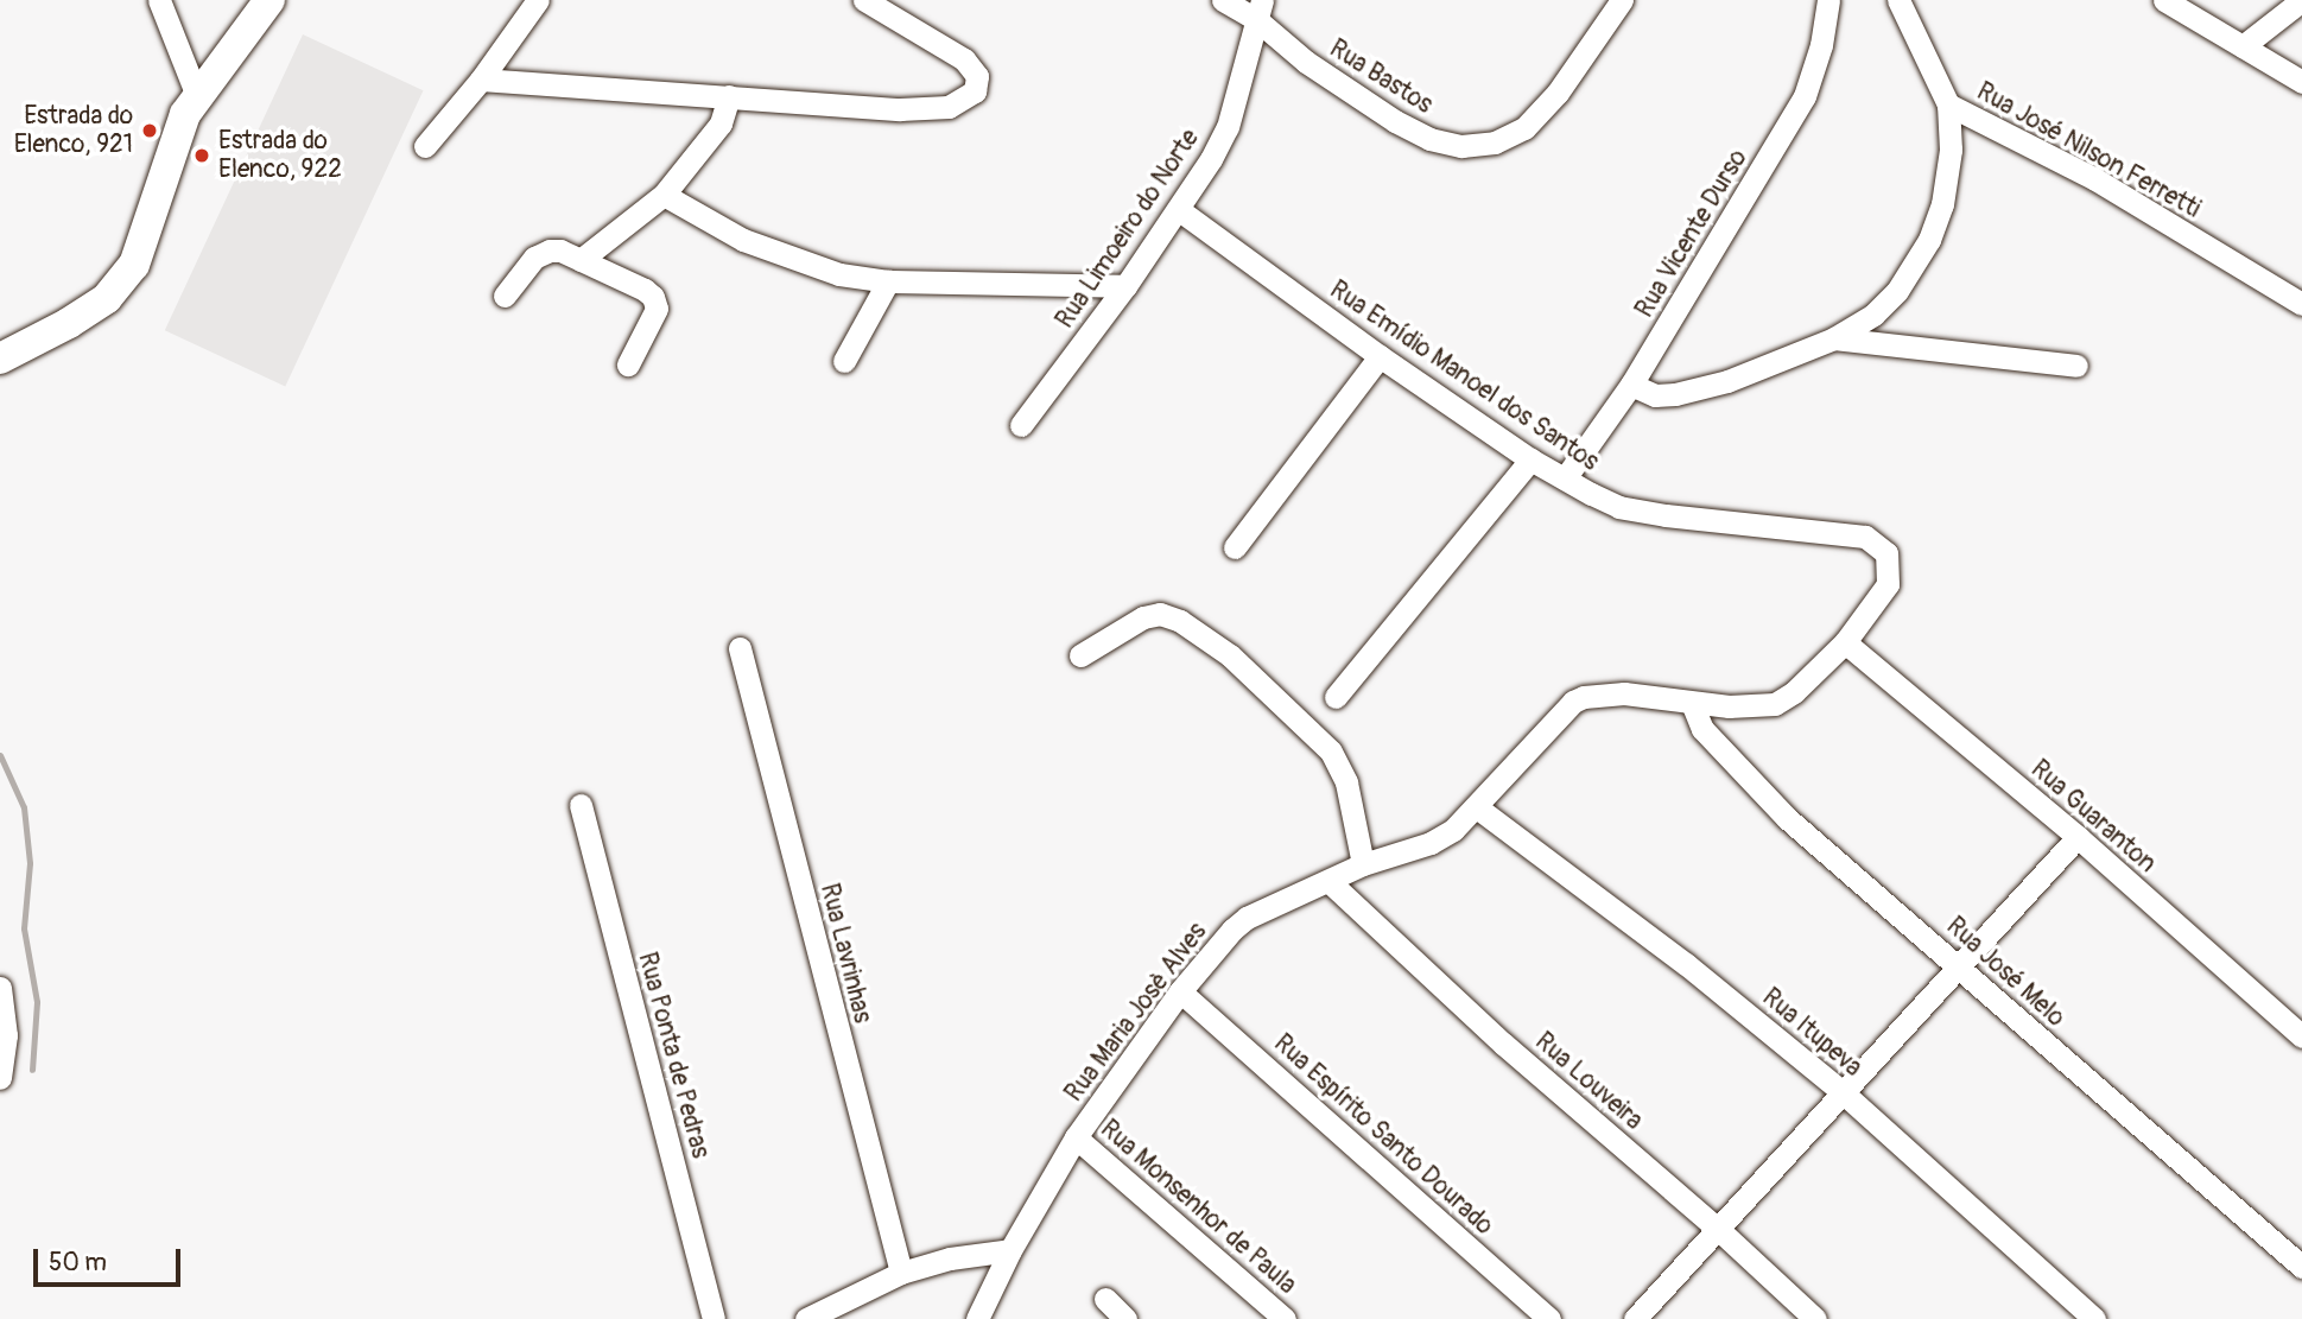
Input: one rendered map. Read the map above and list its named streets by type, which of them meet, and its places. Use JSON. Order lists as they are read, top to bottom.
{
  "streets": {
    "street": [
      "Rua Bastos",
      "Rua José Nilson Ferretti",
      "Rua Limoeiro do Norte",
      "Rua Vicente Durso",
      "Rua Emídio Manoel dos Santos",
      "Rua Guaranton",
      "Rua Lavrinhas",
      "Rua José Melo",
      "Rua Maria Josè Alves",
      "Rua Itupeva",
      "Rua Ponta de Pedras",
      "Rua Louveira",
      "Rua Espírito Santo Dourado",
      "Rua Monsenhor de Paula"
    ]
  },
  "crossings": [
    ["Rua Bastos", "Rua Limoeiro do Norte"],
    ["Rua Limoeiro do Norte", "Rua Emídio Manoel dos Santos"],
    ["Rua Vicente Durso", "Rua Emídio Manoel dos Santos"],
    ["Rua Emídio Manoel dos Santos", "Rua Guaranton"],
    ["Rua Emídio Manoel dos Santos", "Rua Maria Josè Alves"],
    ["Rua Guaranton", "Rua Maria Josè Alves"],
    ["Rua José Melo", "Rua Maria Josè Alves"],
    ["Rua Maria Josè Alves", "Rua Itupeva"],
    ["Rua Maria Josè Alves", "Rua Louveira"],
    ["Rua Maria Josè Alves", "Rua Espírito Santo Dourado"],
    ["Rua Maria Josè Alves", "Rua Monsenhor de Paula"]
  ],
  "places": ["Estrada do Elenco, 921", "Estrada do Elenco, 922"],
  "scale_bar": "50 m"
}
